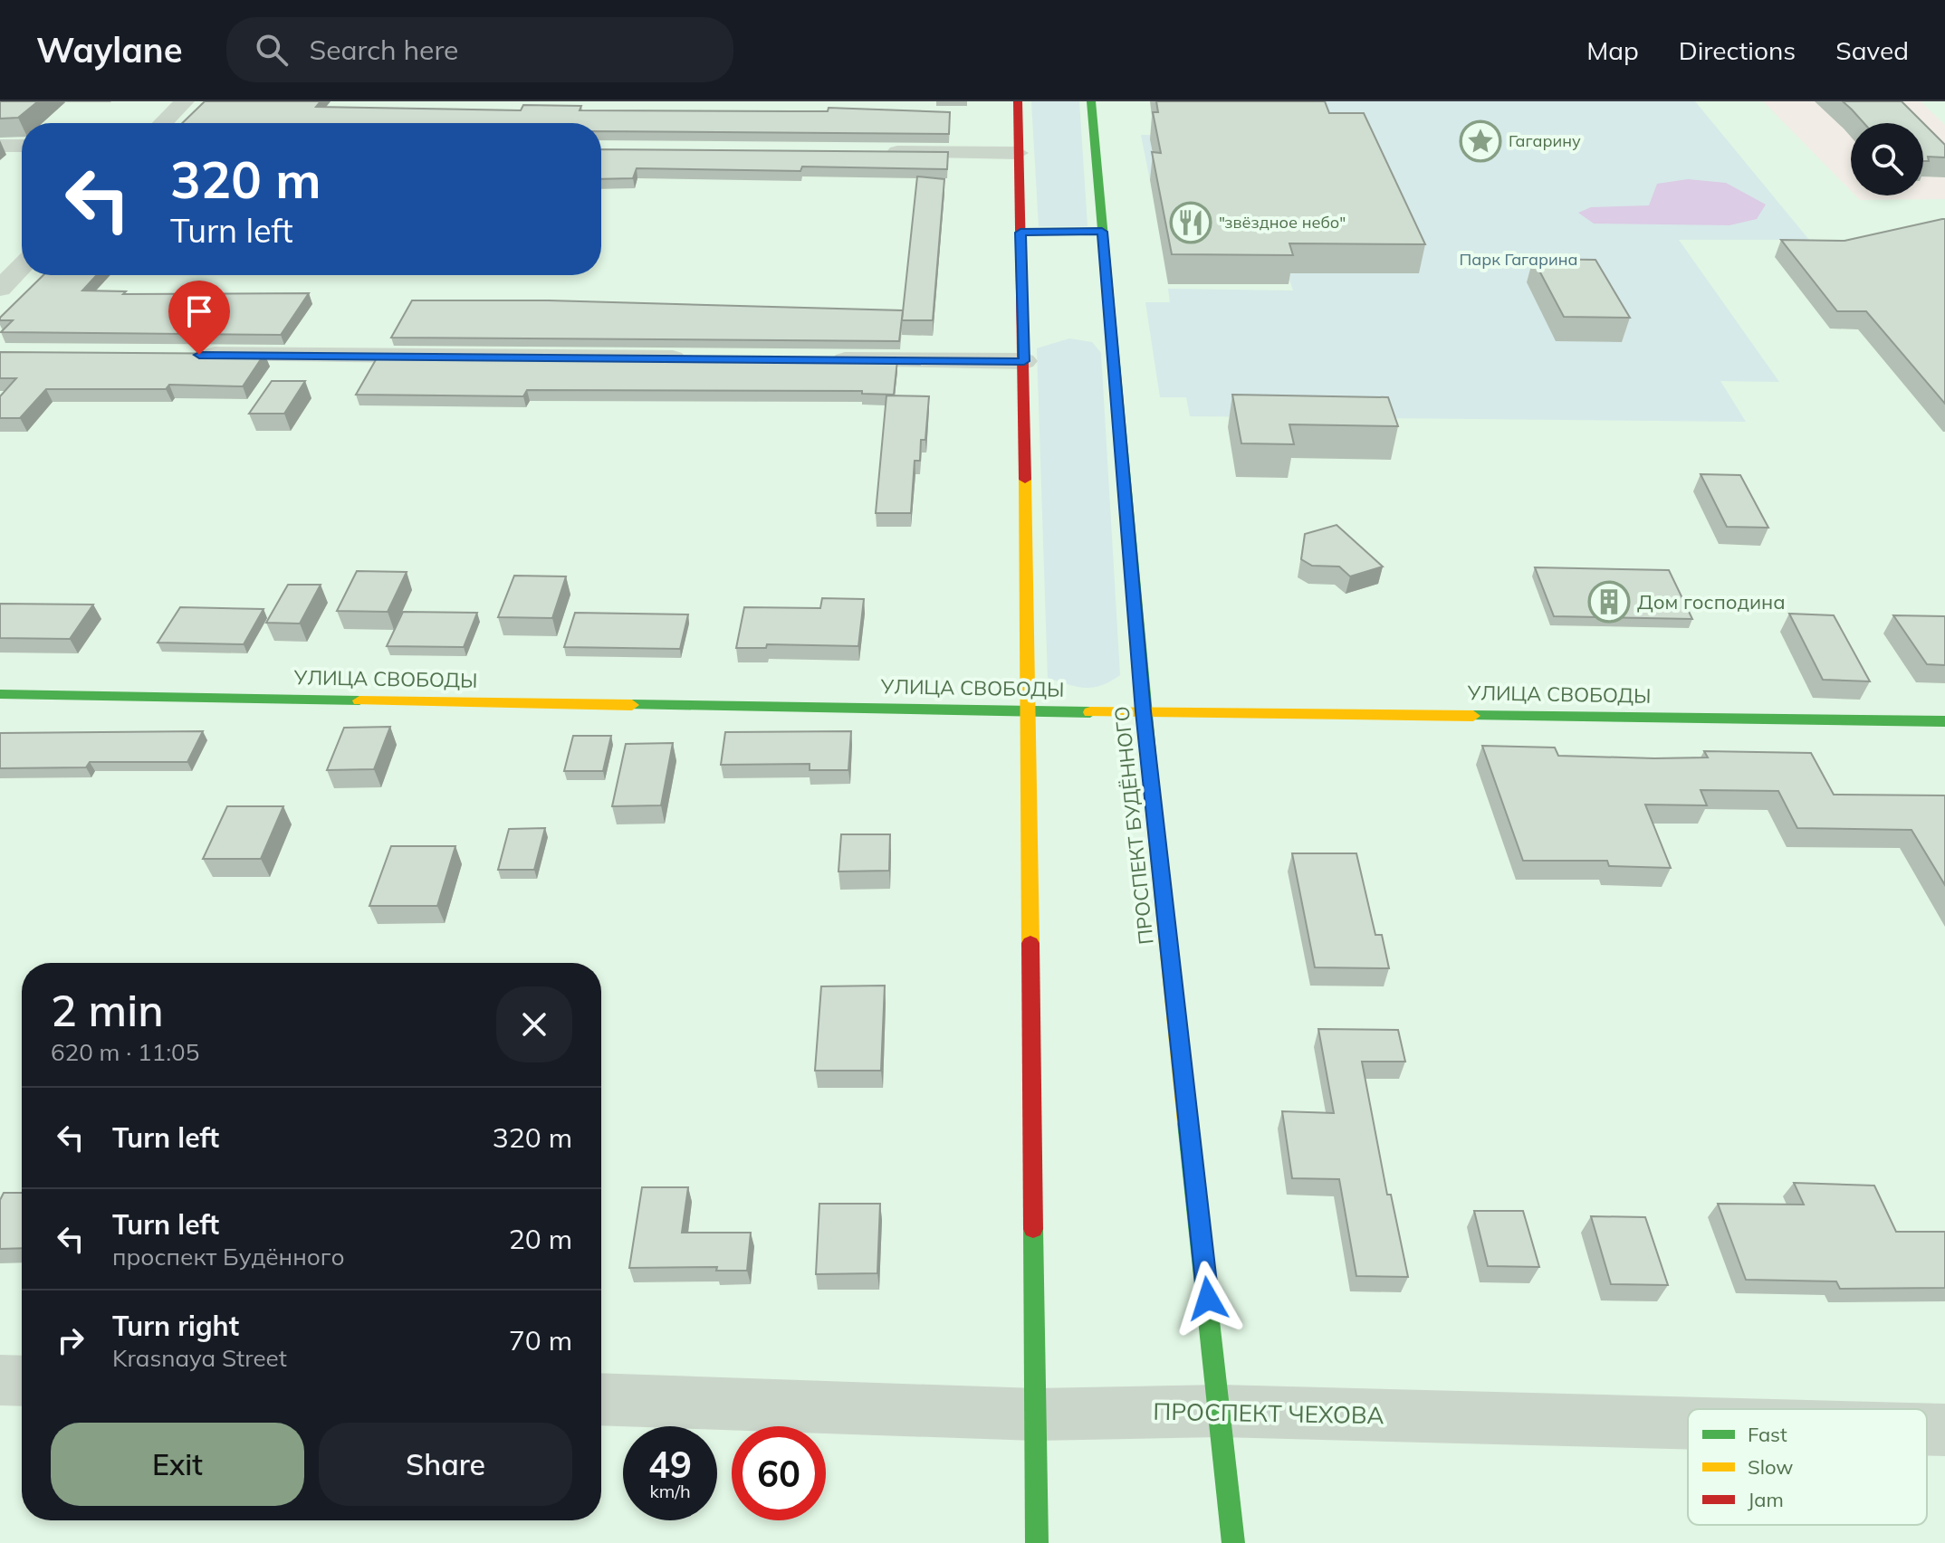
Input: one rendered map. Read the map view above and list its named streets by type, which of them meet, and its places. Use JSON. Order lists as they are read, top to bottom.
{
  "streets": {
    "main road": ["УЛИЦА СВОБОДЫ", "ПРОСПЕКТ БУДЁННОГО"],
    "street": ["ПРОСПЕКТ ЧЕХОВА"]
  },
  "crossings": [
    ["УЛИЦА СВОБОДЫ", "ПРОСПЕКТ БУДЁННОГО"],
    ["ПРОСПЕКТ БУДЁННОГО", "ПРОСПЕКТ ЧЕХОВА"]
  ],
  "parks": ["Парк Гагарина"],
  "places": {
    "place": ["Гагарину"],
    "restaurant": ["\"звёздное небо\""],
    "building": ["Дом господина"]
  },
  "legend": ["Fast", "Slow", "Jam"],
  "page": {
    "header": "Waylane",
    "search": "Search here",
    "nav": ["Map", "Directions", "Saved"],
    "turn": ["320 m", "Turn left"],
    "heading": ["2 min", "620 m · 11:05"],
    "list": [
      {
        "name": "Turn left",
        "value": "320 m"
      },
      {
        "name": "Turn left",
        "note": "проспект Будённого",
        "value": "20 m"
      },
      {
        "name": "Turn right",
        "note": "Krasnaya Street",
        "value": "70 m"
      }
    ],
    "buttons": ["Exit", "Share"],
    "speed": "49 km/h",
    "limit": "60"
  }
}
